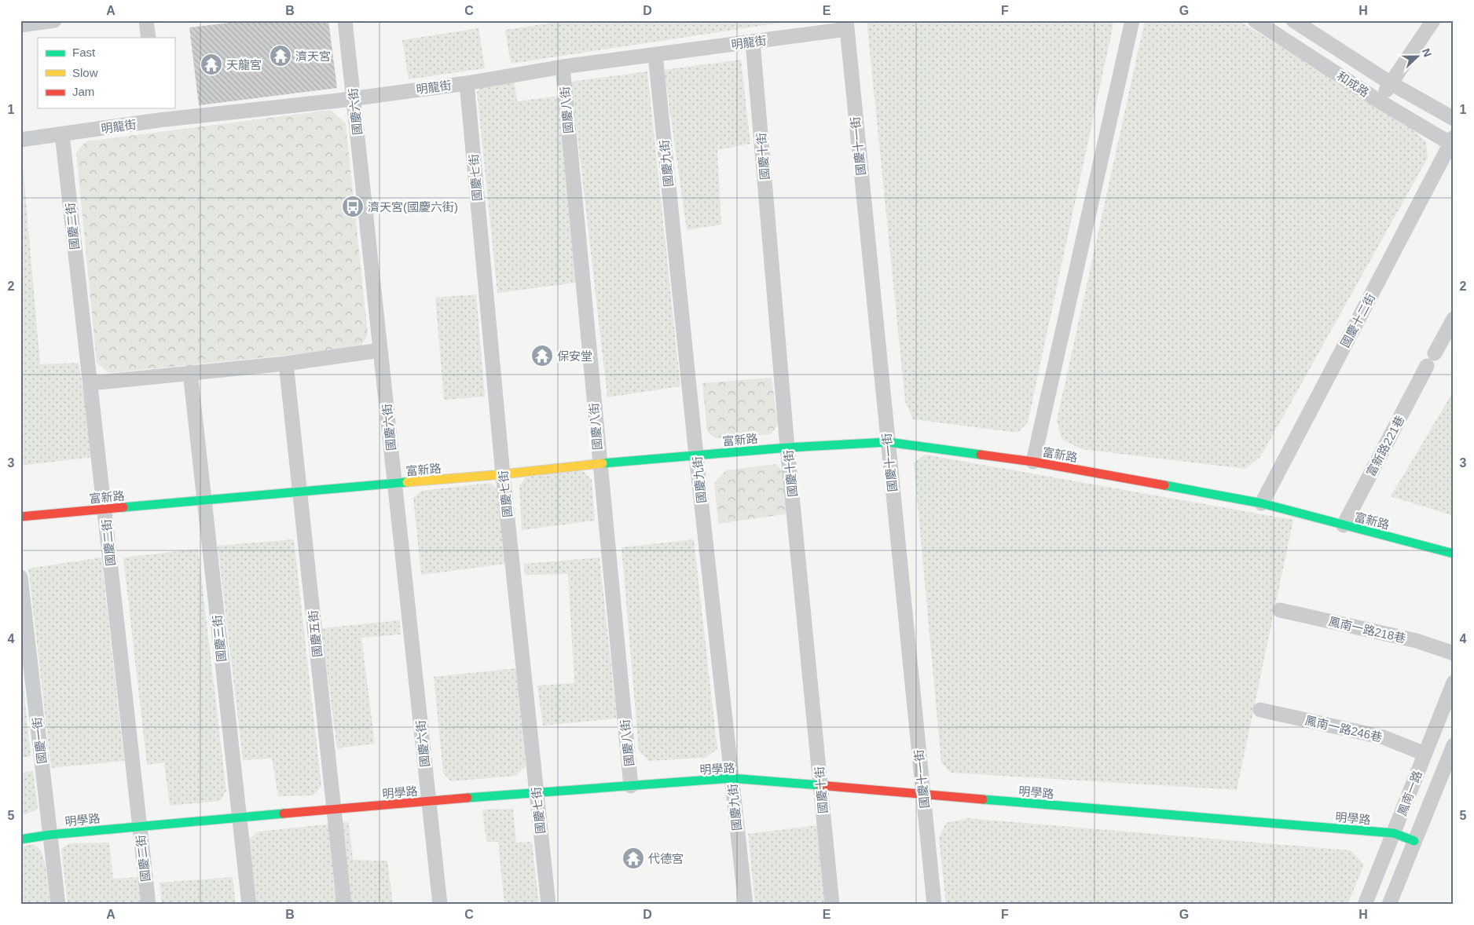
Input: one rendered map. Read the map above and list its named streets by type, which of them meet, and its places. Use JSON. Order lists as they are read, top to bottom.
{
  "streets": {
    "street": [
      "明龍街",
      "和成路",
      "國慶八街",
      "國慶六街",
      "國慶十一街",
      "國慶十街",
      "國慶九街",
      "國慶七街",
      "國慶二街",
      "國慶十二街",
      "富新路",
      "富新路221巷",
      "鳳南一路218巷",
      "國慶五街",
      "國慶三街",
      "鳳南一路246巷",
      "國慶一街",
      "明學路",
      "鳳南一路"
    ]
  },
  "crossings": [
    ["明龍街", "國慶八街"],
    ["明龍街", "國慶六街"],
    ["明龍街", "國慶十一街"],
    ["明龍街", "國慶十街"],
    ["明龍街", "國慶九街"],
    ["明龍街", "國慶七街"],
    ["明龍街", "國慶二街"],
    ["和成路", "國慶十二街"],
    ["國慶八街", "富新路"],
    ["國慶八街", "明學路"],
    ["國慶六街", "富新路"],
    ["國慶六街", "明學路"],
    ["國慶十一街", "富新路"],
    ["國慶十一街", "明學路"],
    ["國慶十街", "富新路"],
    ["國慶十街", "明學路"],
    ["國慶九街", "富新路"],
    ["國慶九街", "明學路"],
    ["國慶七街", "富新路"],
    ["國慶七街", "明學路"],
    ["國慶二街", "富新路"],
    ["國慶二街", "明學路"],
    ["國慶十二街", "富新路"],
    ["富新路", "富新路221巷"],
    ["富新路", "國慶五街"],
    ["富新路", "國慶三街"],
    ["國慶五街", "明學路"],
    ["國慶三街", "明學路"],
    ["鳳南一路246巷", "鳳南一路"],
    ["國慶一街", "明學路"],
    ["明學路", "鳳南一路"]
  ],
  "places": {
    "temple": [
      "濟天宮",
      "天龍宮",
      "保安堂",
      "代德宮"
    ],
    "bus stop": ["濟天宮(國慶六街)"]
  },
  "legend": ["Fast", "Slow", "Jam"],
  "north": "right",
  "grid": {
    "columns": [
      "A",
      "B",
      "C",
      "D",
      "E",
      "F",
      "G",
      "H"
    ],
    "rows": [
      "1",
      "2",
      "3",
      "4",
      "5"
    ]
  }
}
